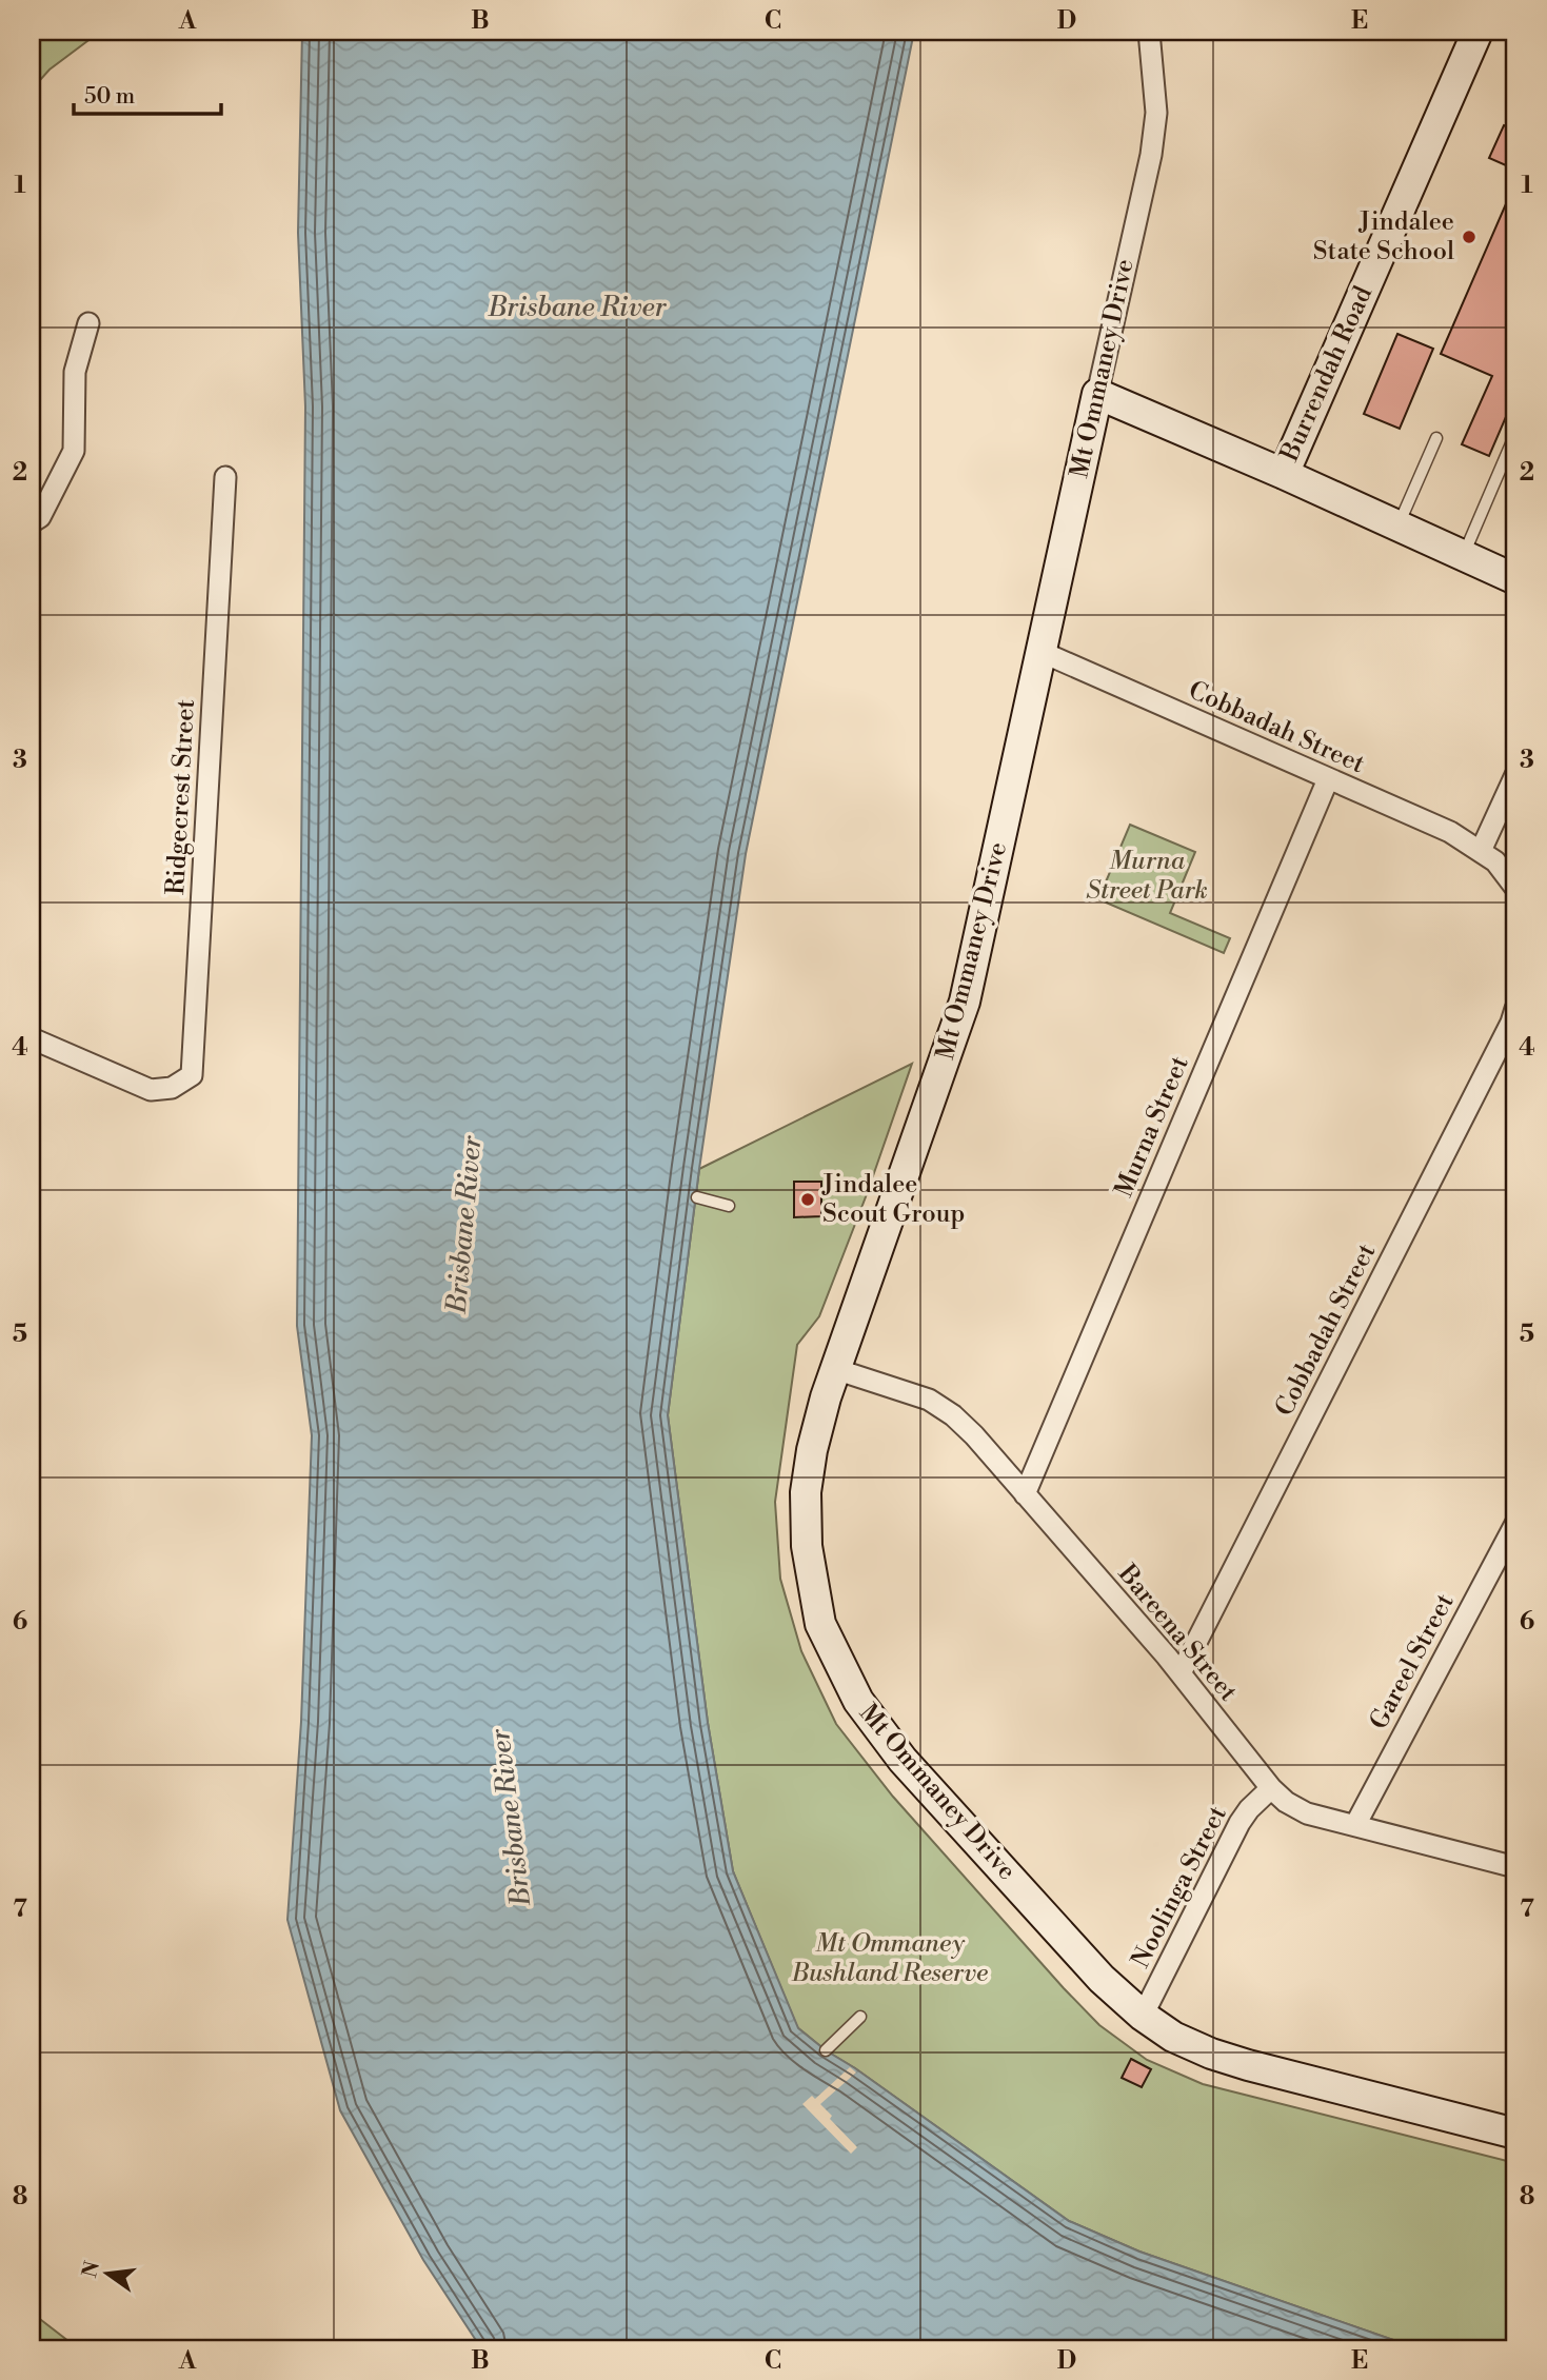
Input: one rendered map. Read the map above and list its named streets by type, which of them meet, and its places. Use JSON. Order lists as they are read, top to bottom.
{
  "streets": {
    "street": [
      "Mt Ommaney Drive",
      "Burrendah Road",
      "Cobbadah Street",
      "Ridgecrest Street",
      "Murna Street",
      "Bareena Street",
      "Gareel Street",
      "Noolinga Street"
    ]
  },
  "crossings": [
    ["Mt Ommaney Drive", "Cobbadah Street"],
    ["Mt Ommaney Drive", "Bareena Street"],
    ["Mt Ommaney Drive", "Noolinga Street"],
    ["Cobbadah Street", "Murna Street"],
    ["Cobbadah Street", "Bareena Street"],
    ["Murna Street", "Bareena Street"],
    ["Bareena Street", "Gareel Street"],
    ["Bareena Street", "Noolinga Street"]
  ],
  "water": ["Brisbane River"],
  "parks": ["Murna Street Park", "Mt Ommaney Bushland Reserve"],
  "places": ["Jindalee State School", "Jindalee Scout Group"],
  "scale_bar": "50 m",
  "north": "left",
  "grid": {
    "columns": [
      "A",
      "B",
      "C",
      "D",
      "E"
    ],
    "rows": [
      "1",
      "2",
      "3",
      "4",
      "5",
      "6",
      "7",
      "8"
    ]
  }
}
